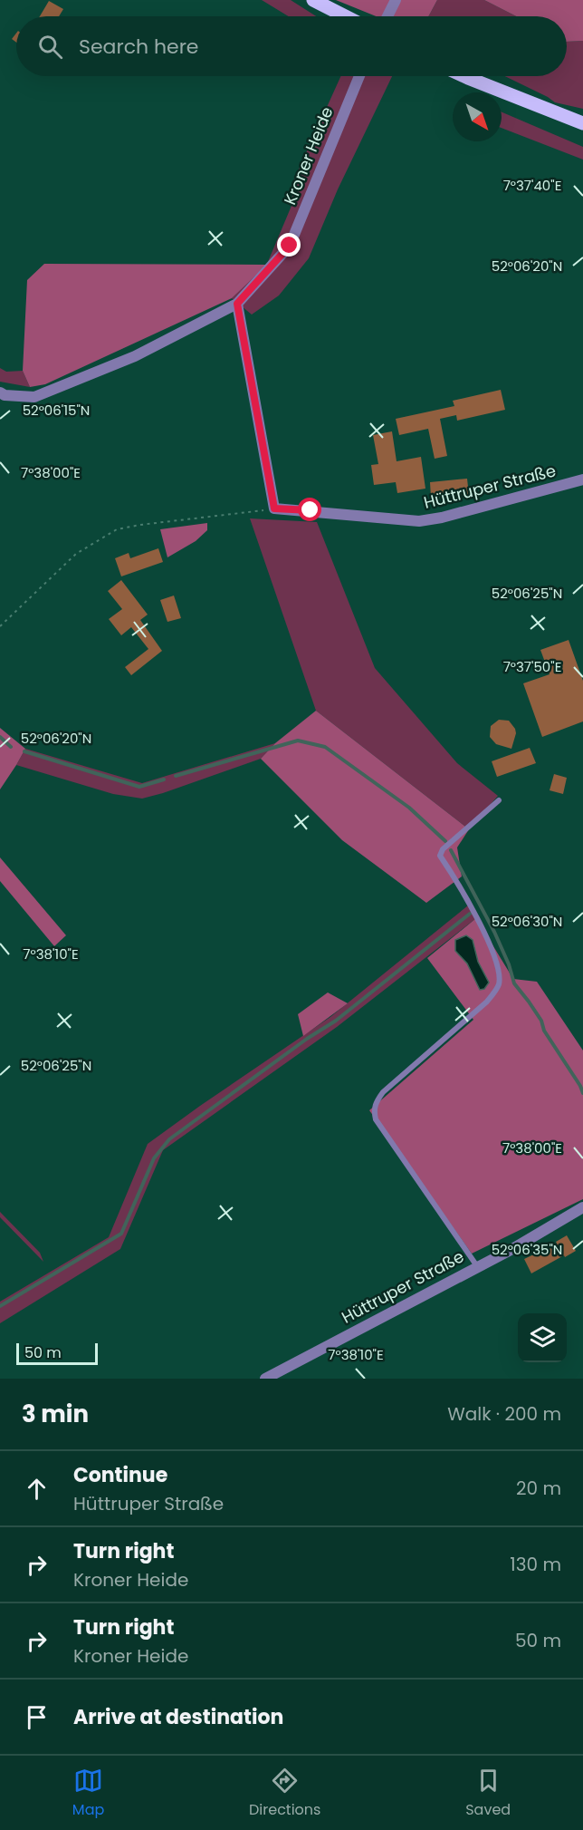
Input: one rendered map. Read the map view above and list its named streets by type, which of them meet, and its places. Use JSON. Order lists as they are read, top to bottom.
{
  "streets": {
    "street": ["Kroner Heide", "Hüttruper Straße"]
  },
  "scale_bar": "50 m",
  "north": "bottom right",
  "page": {
    "search": "Search here",
    "scale": "50 m",
    "heading": ["3 min", "Walk · 200 m"],
    "list": [
      ["Continue", "Hüttruper Straße", "20 m"],
      ["Turn right", "Kroner Heide", "130 m"],
      ["Turn right", "Kroner Heide", "50 m"],
      "Arrive at destination"
    ],
    "nav": ["Map", "Directions", "Saved"]
  },
  "coordinates": [
    "7°37'40\"E",
    "52°06'20\"N",
    "52°06'15\"N",
    "7°38'00\"E",
    "52°06'25\"N",
    "7°37'50\"E",
    "52°06'30\"N",
    "7°38'10\"E",
    "52°06'35\"N"
  ]
}
